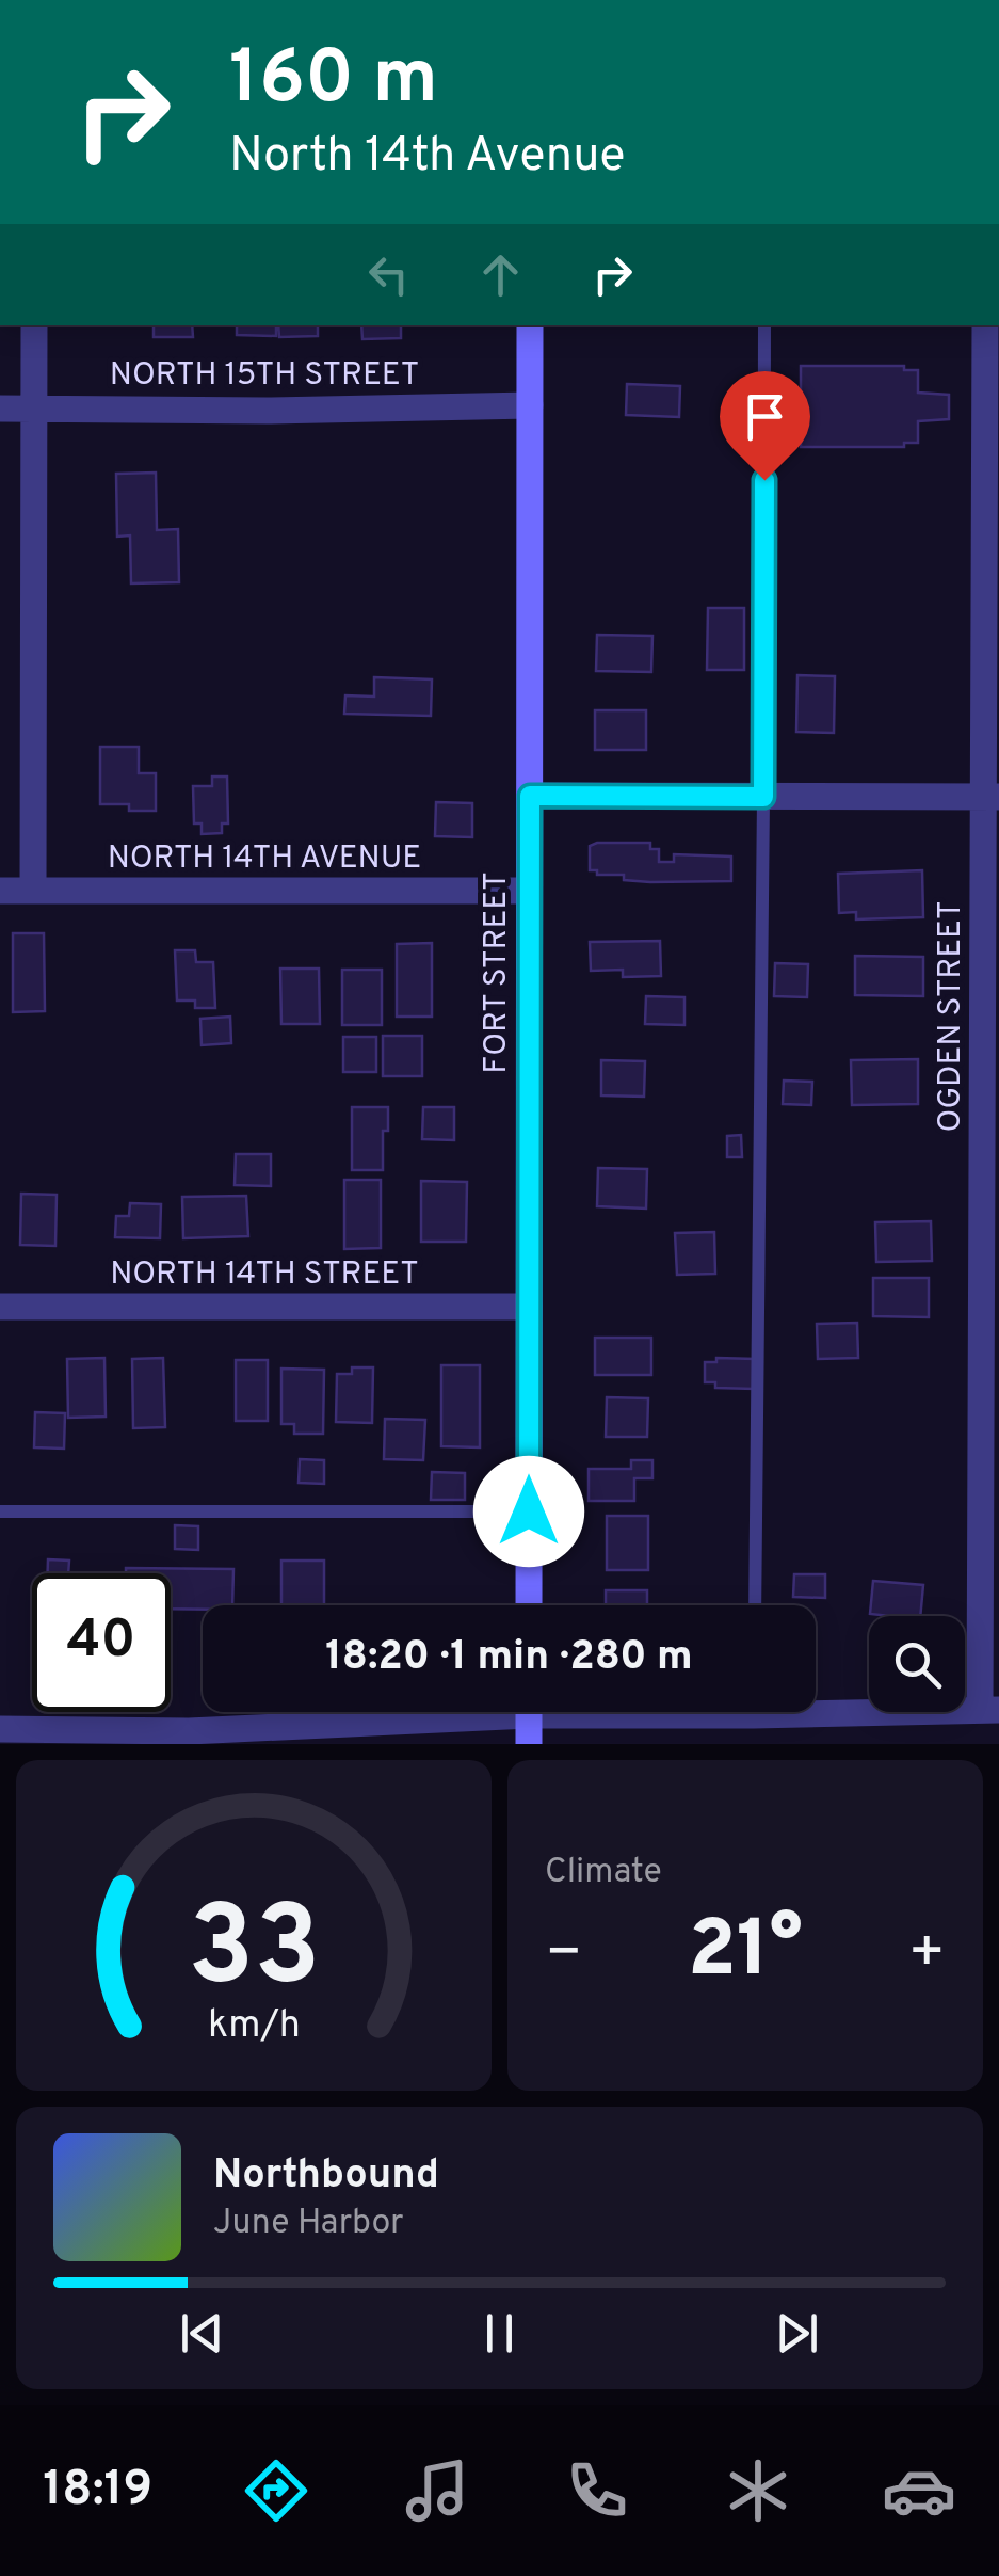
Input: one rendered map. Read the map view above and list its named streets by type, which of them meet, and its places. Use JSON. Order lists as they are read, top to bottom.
{
  "streets": {
    "street": [
      "NORTH 15TH STREET",
      "NORTH 14TH AVENUE",
      "FORT STREET",
      "OGDEN STREET",
      "NORTH 14TH STREET"
    ]
  },
  "crossings": [
    ["NORTH 15TH STREET", "FORT STREET"],
    ["NORTH 14TH AVENUE", "FORT STREET"],
    ["FORT STREET", "NORTH 14TH STREET"]
  ],
  "page": {
    "turn": ["160 m", "North 14th Avenue"],
    "limit": "40",
    "trip": "18:20 · 1 min · 280 m",
    "tile": "Climate",
    "heat": ["−", "21°", "+"],
    "song": ["Northbound", "June Harbor"],
    "tabs": "18:19",
    "gauge": ["33", "km/h"]
  }
}
